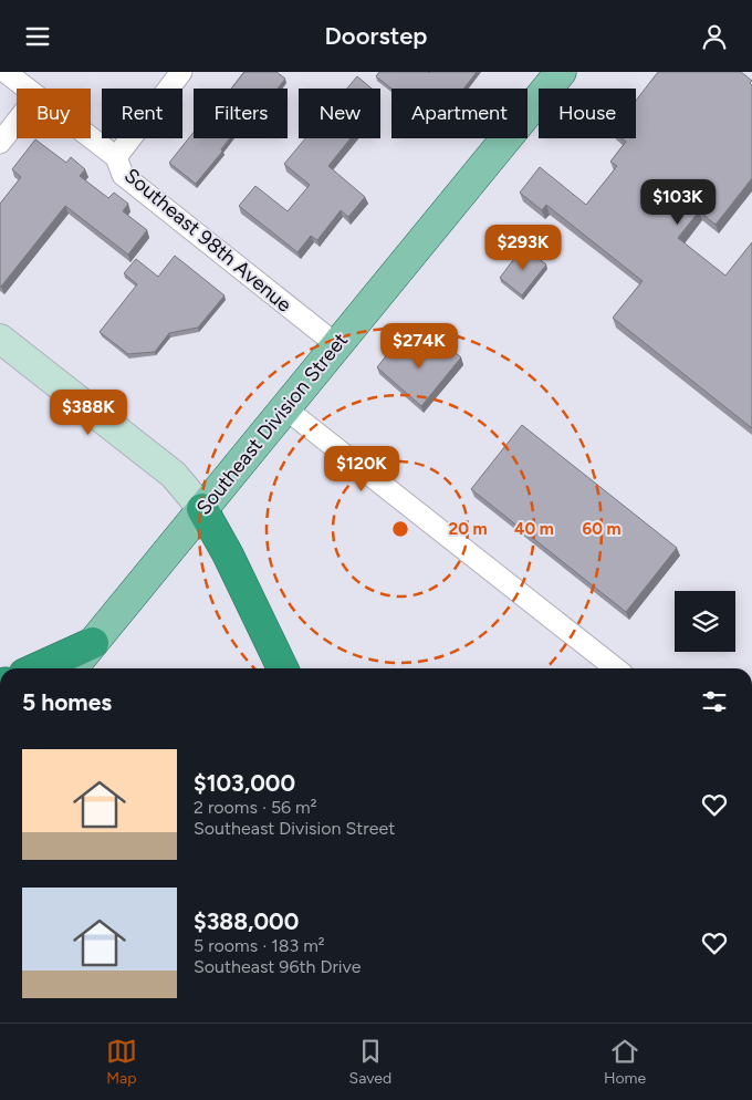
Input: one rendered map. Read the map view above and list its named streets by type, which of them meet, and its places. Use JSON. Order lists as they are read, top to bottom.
{
  "streets": {
    "main road": ["Southeast Division Street"],
    "street": ["Southeast 98th Avenue"]
  },
  "crossings": [
    ["Southeast 98th Avenue", "Southeast Division Street"]
  ],
  "page": {
    "header": "Doorstep",
    "chip": [
      "Buy",
      "Rent",
      "Filters",
      "New",
      "Apartment",
      "House"
    ],
    "price": [
      "$103K",
      "$293K",
      "$274K",
      "$388K",
      "$120K"
    ],
    "heading": "5 homes",
    "list": [
      {
        "name": "$103,000",
        "note": "2 rooms · 56 m² · Southeast Division Street"
      },
      {
        "name": "$388,000",
        "note": "5 rooms · 183 m² · Southeast 96th Drive"
      }
    ],
    "tabs": ["Map", "Saved", "Home"]
  },
  "rings": ["20 m", "40 m", "60 m"]
}
